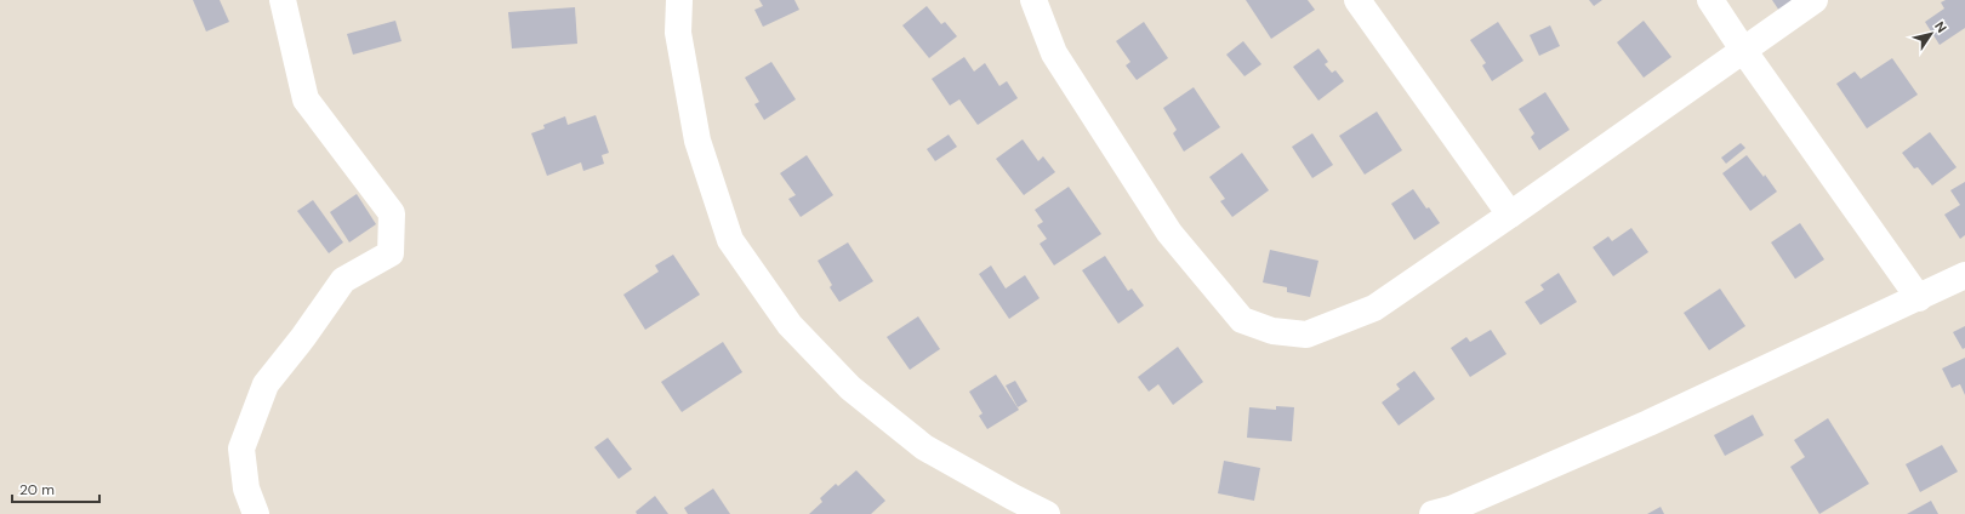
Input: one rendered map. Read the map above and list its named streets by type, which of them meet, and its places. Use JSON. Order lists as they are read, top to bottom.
{
  "scale_bar": "20 m",
  "north": "top right"
}
